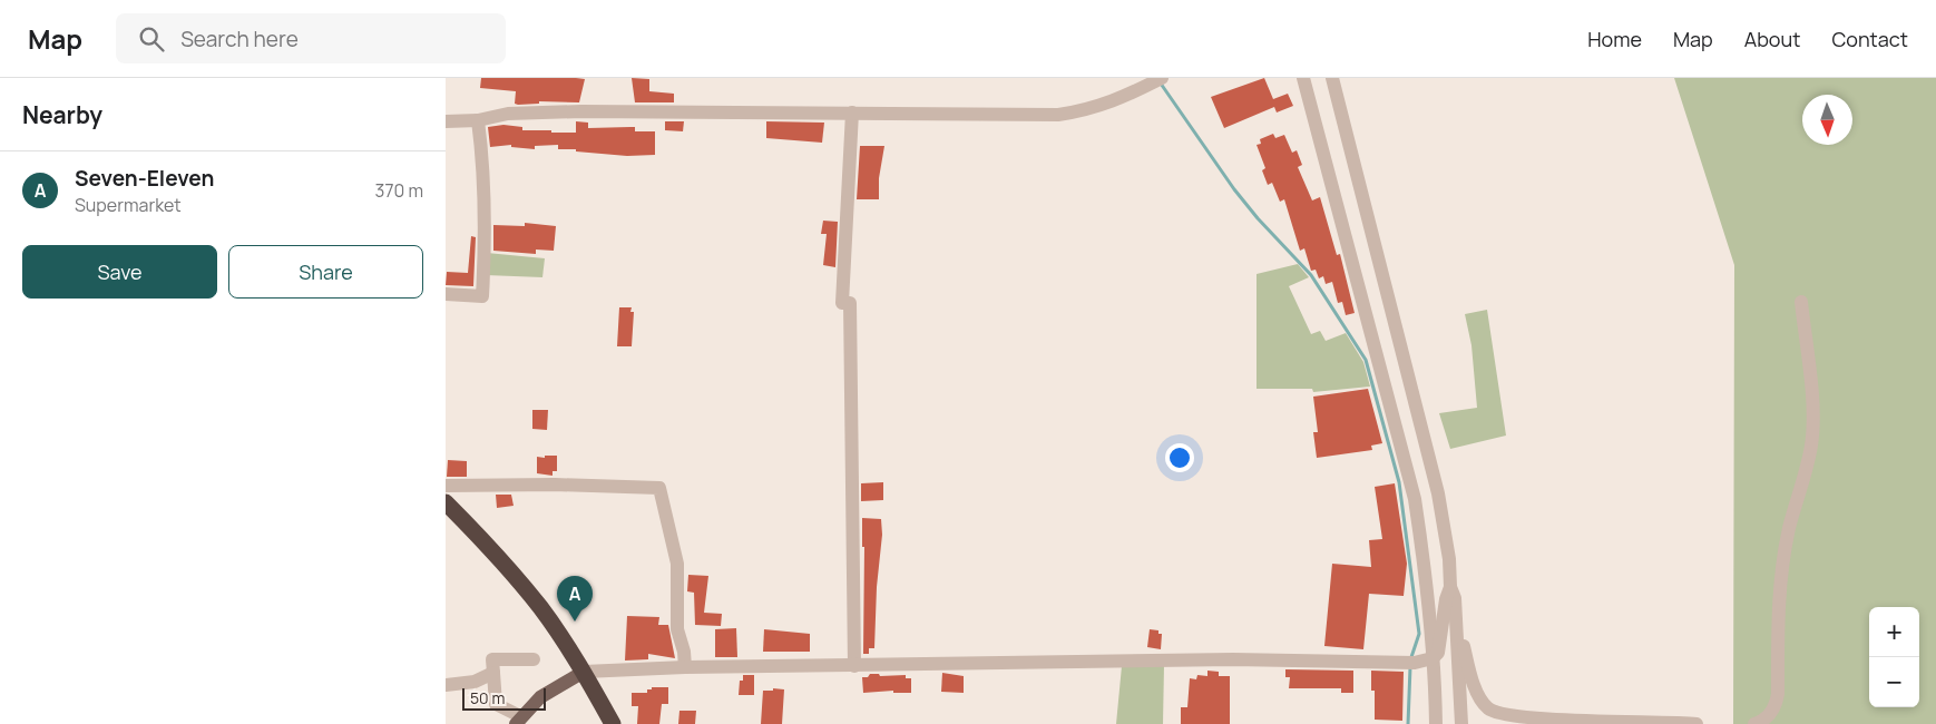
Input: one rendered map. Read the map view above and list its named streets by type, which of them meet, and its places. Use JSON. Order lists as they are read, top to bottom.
{
  "scale_bar": "50 m",
  "north": "bottom",
  "page": {
    "header": "Map",
    "search": "Search here",
    "nav": [
      "Home",
      "Map",
      "About",
      "Contact"
    ],
    "heading": "Nearby",
    "list": [
      {
        "mark": "A",
        "name": "Seven-Eleven",
        "note": "Supermarket",
        "value": "370 m"
      }
    ],
    "buttons": ["Save", "Share"],
    "pins": "A",
    "map_buttons": ["+", "−"],
    "scale": "50 m"
  }
}
